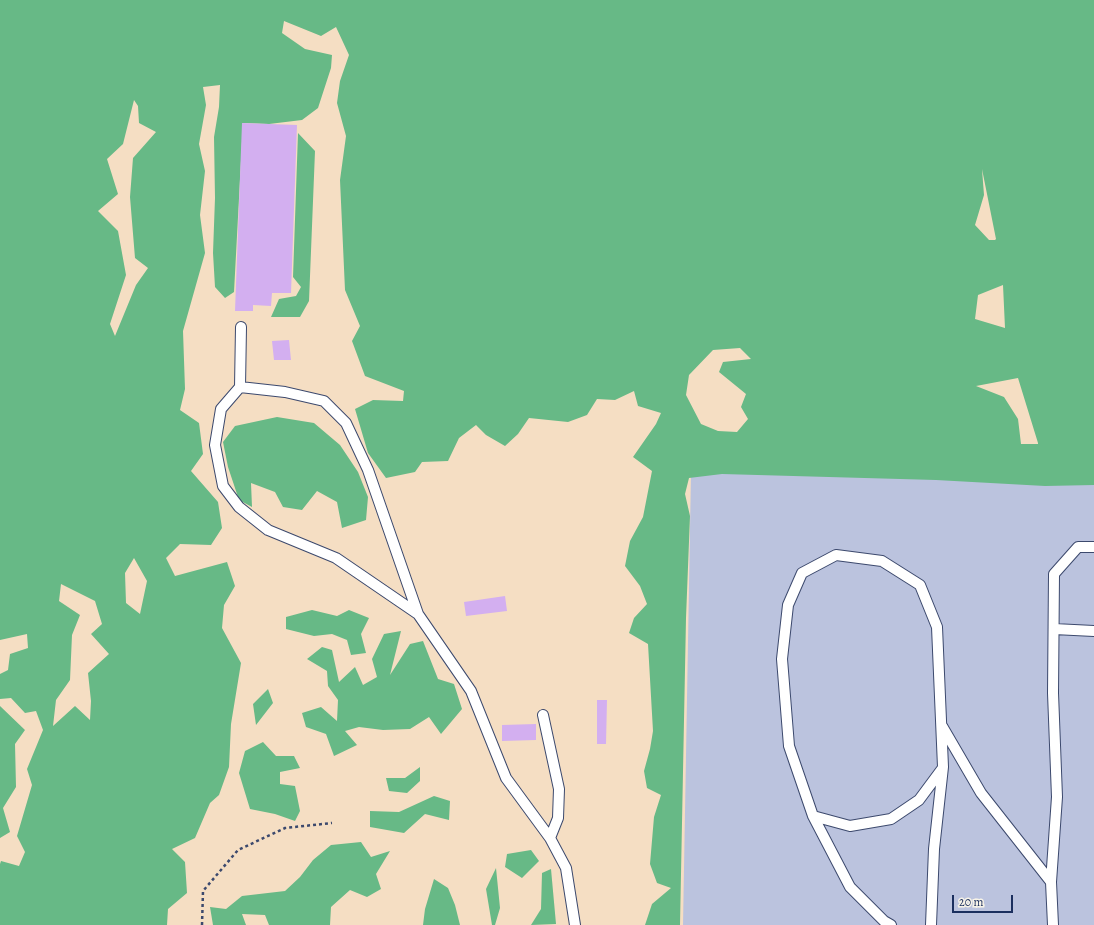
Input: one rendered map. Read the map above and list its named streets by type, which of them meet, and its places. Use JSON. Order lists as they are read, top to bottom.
{
  "scale_bar": "20 m"
}
